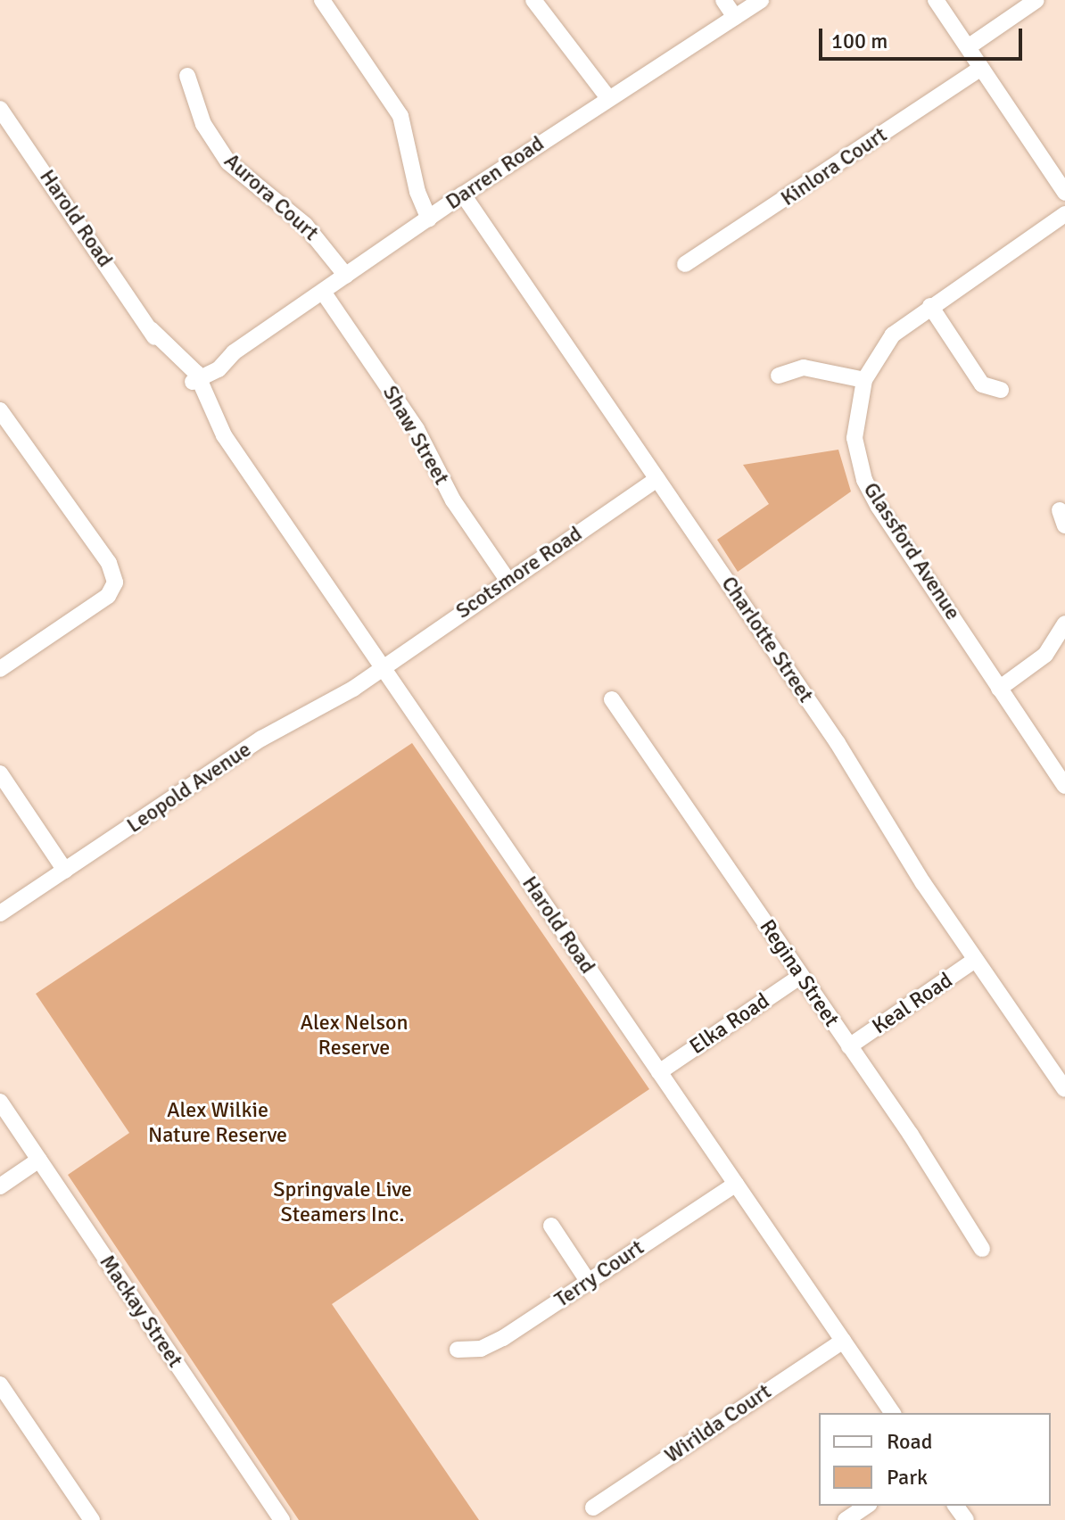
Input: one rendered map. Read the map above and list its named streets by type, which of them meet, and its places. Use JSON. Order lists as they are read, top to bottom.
{
  "streets": {
    "street": [
      "Kinlora Court",
      "Darren Road",
      "Aurora Court",
      "Harold Road",
      "Shaw Street",
      "Glassford Avenue",
      "Scotsmore Road",
      "Charlotte Street",
      "Leopold Avenue",
      "Regina Street",
      "Keal Road",
      "Elka Road",
      "Terry Court",
      "Mackay Street",
      "Wirilda Court"
    ]
  },
  "crossings": [
    ["Darren Road", "Aurora Court"],
    ["Darren Road", "Harold Road"],
    ["Darren Road", "Shaw Street"],
    ["Darren Road", "Charlotte Street"],
    ["Harold Road", "Scotsmore Road"],
    ["Harold Road", "Leopold Avenue"],
    ["Harold Road", "Elka Road"],
    ["Harold Road", "Terry Court"],
    ["Harold Road", "Wirilda Court"],
    ["Shaw Street", "Scotsmore Road"],
    ["Scotsmore Road", "Charlotte Street"],
    ["Scotsmore Road", "Leopold Avenue"],
    ["Charlotte Street", "Keal Road"],
    ["Regina Street", "Keal Road"],
    ["Regina Street", "Elka Road"]
  ],
  "parks": ["Alex Nelson Reserve", "Alex Wilkie Nature Reserve", "Springvale Live Steamers Inc."],
  "legend": ["Road", "Park"],
  "scale_bar": "100 m"
}
